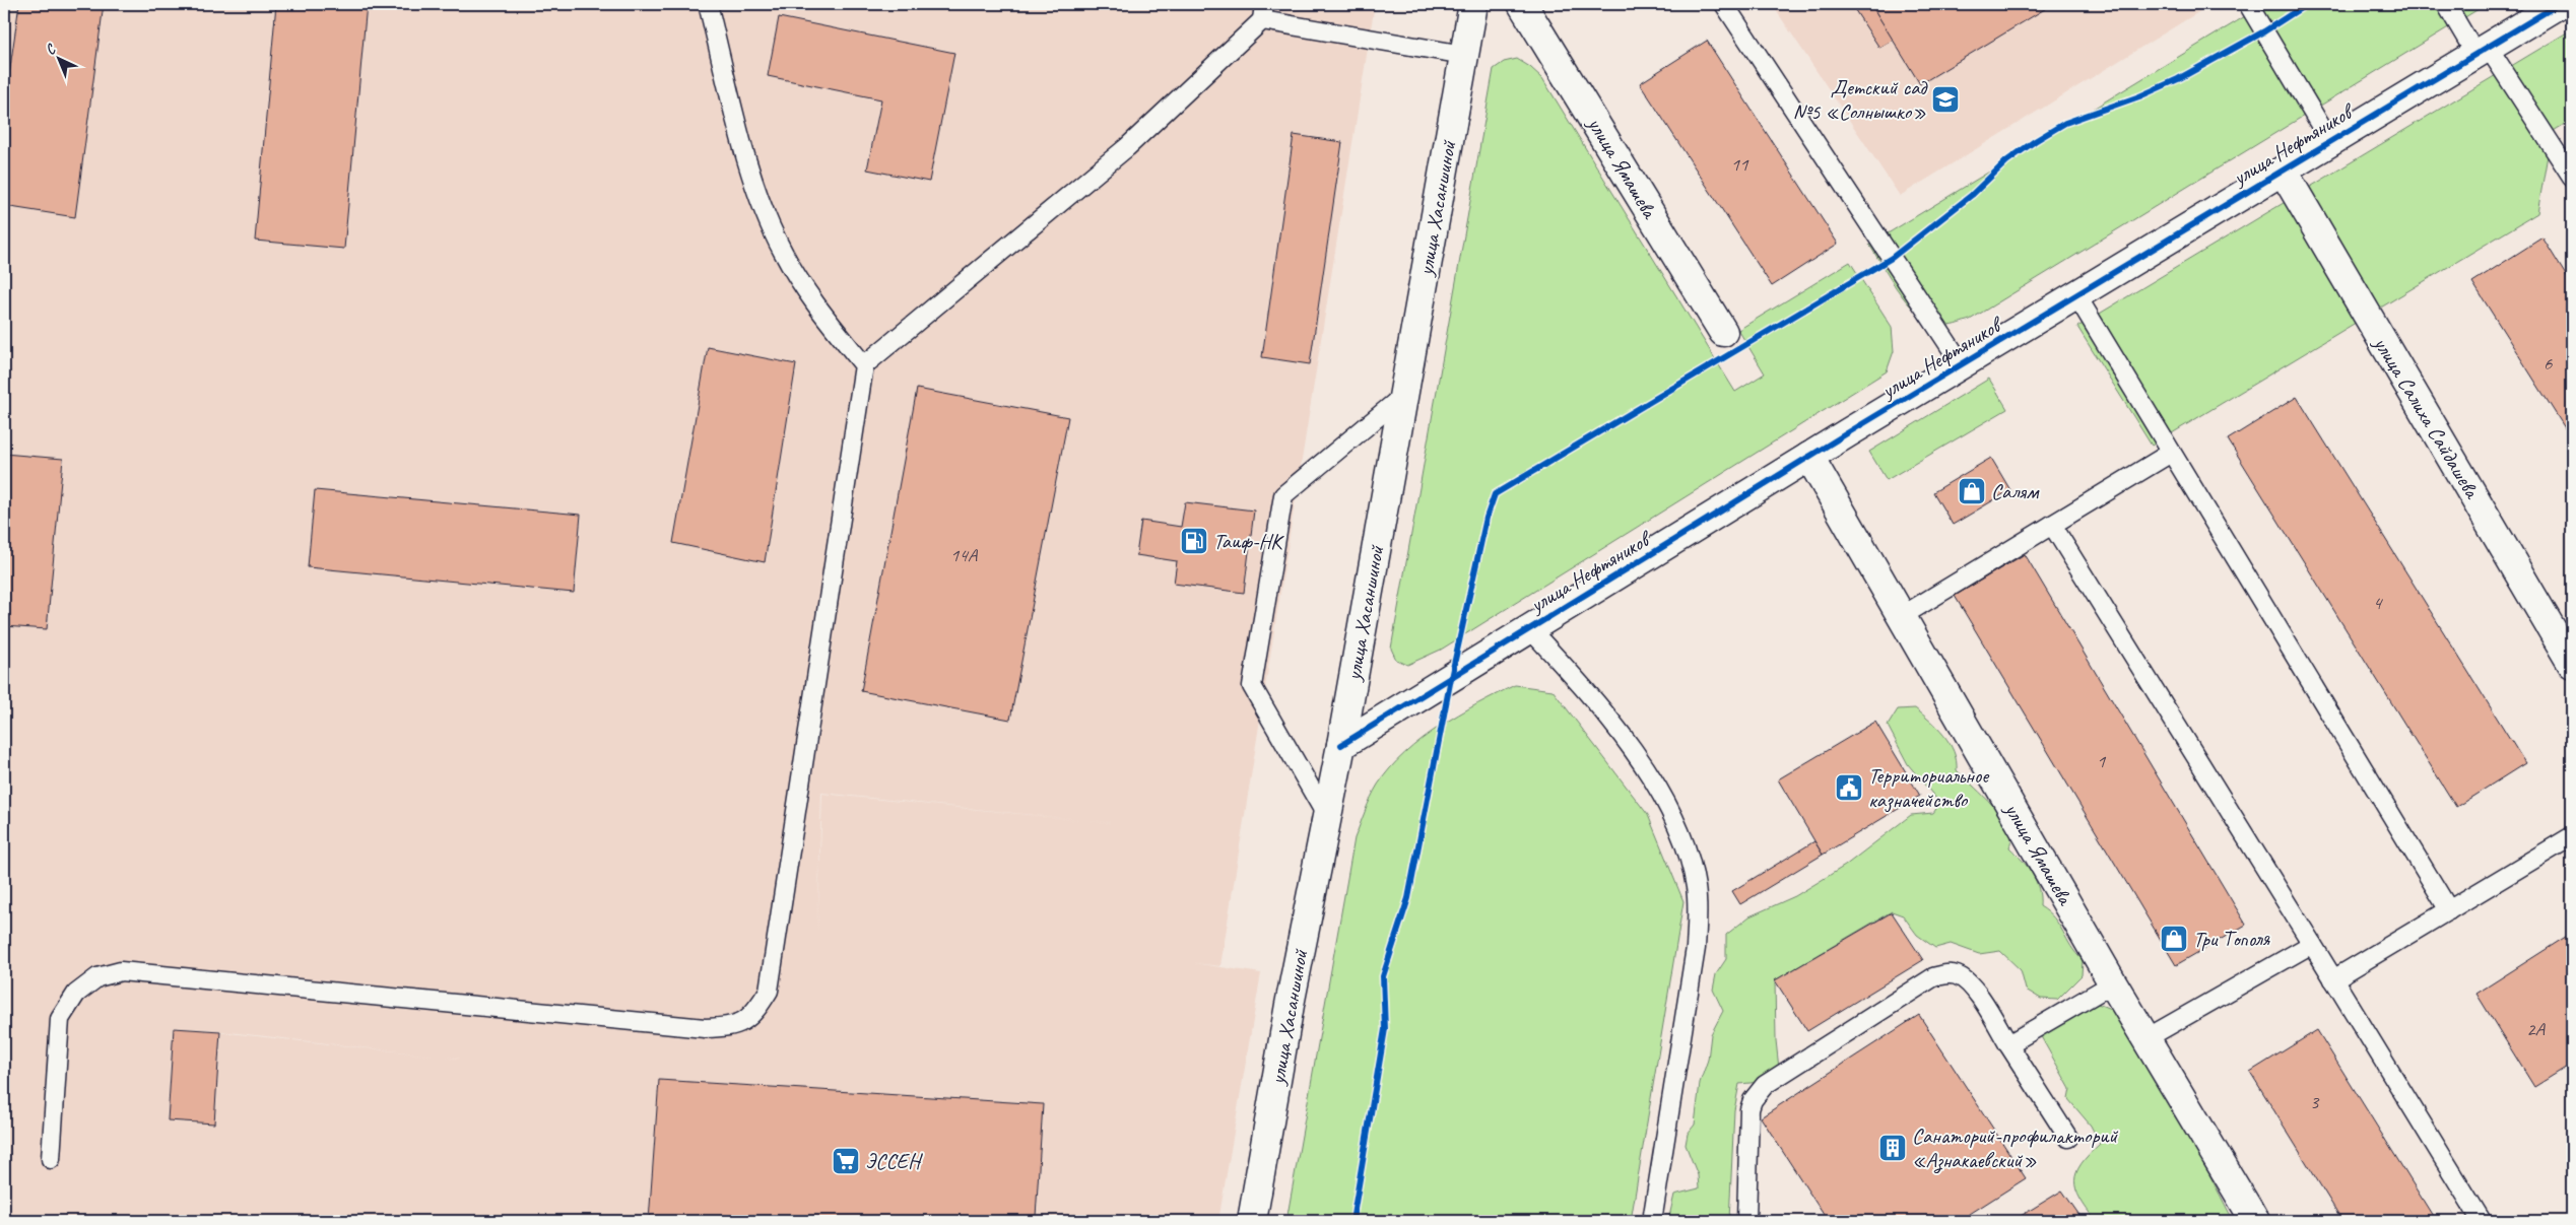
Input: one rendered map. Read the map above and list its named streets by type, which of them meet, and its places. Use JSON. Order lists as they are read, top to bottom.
{
  "streets": {
    "street": [
      "улица Нефтяников",
      "улица Ямашева",
      "улица Хасаншиной",
      "улица Салиха Сайдашева"
    ]
  },
  "crossings": [
    ["улица Нефтяников", "улица Ямашева"],
    ["улица Нефтяников", "улица Хасаншиной"],
    ["улица Нефтяников", "улица Салиха Сайдашева"]
  ],
  "places": {
    "school or university": ["Детский сад №5 «Солнышко»"],
    "shop": ["Салям", "Три Тополя"],
    "fuel station": ["Таиф-НК"],
    "public building": ["Территориальное казначейство"],
    "building": ["Санаторий-профилакторий «Азнакаевский»"],
    "supermarket": ["ЭССЕН"]
  },
  "house_numbers": [
    "11",
    "6",
    "14А",
    "4",
    "1",
    "2А",
    "3"
  ],
  "north": "top left"
}
